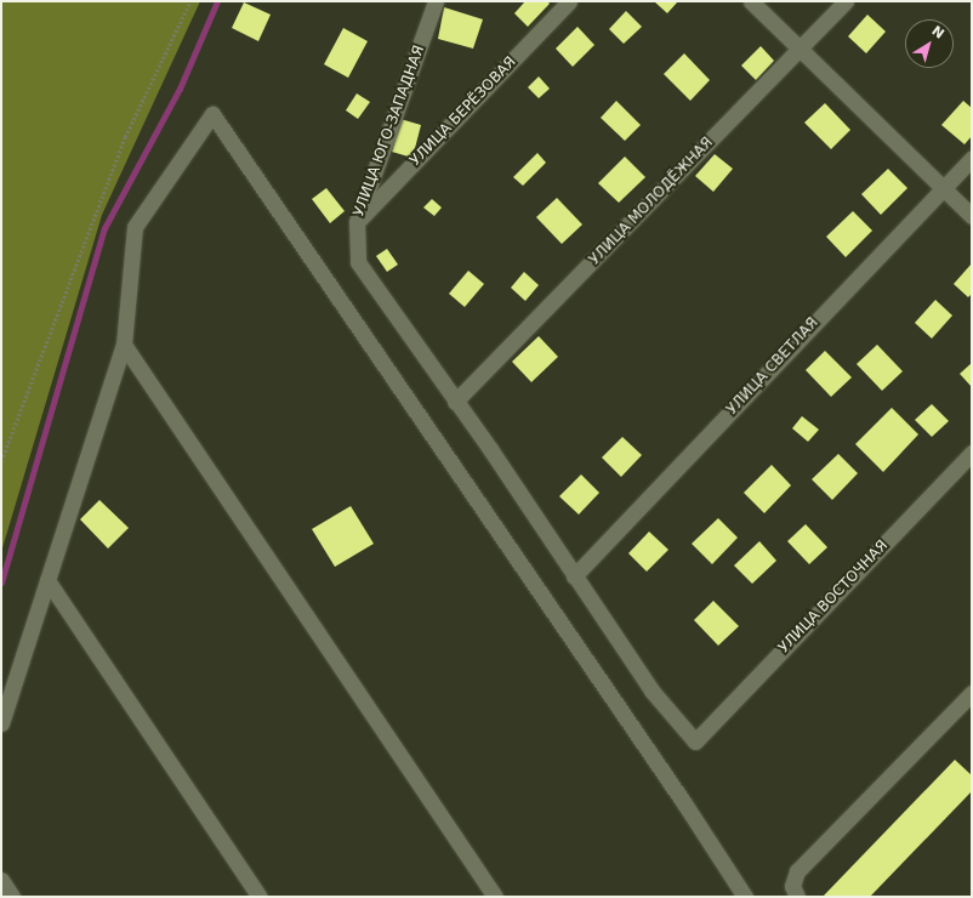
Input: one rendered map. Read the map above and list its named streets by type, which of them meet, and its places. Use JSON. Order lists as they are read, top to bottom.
{
  "streets": {
    "street": [
      "УЛИЦА БЕРЁЗОВАЯ",
      "УЛИЦА ЮГО-ЗАПАДНАЯ",
      "УЛИЦА МОЛОДЁЖНАЯ",
      "УЛИЦА СВЕТЛАЯ",
      "УЛИЦА ВОСТОЧНАЯ"
    ]
  },
  "crossings": [
    ["УЛИЦА БЕРЁЗОВАЯ", "УЛИЦА ЮГО-ЗАПАДНАЯ"],
    ["УЛИЦА ЮГО-ЗАПАДНАЯ", "УЛИЦА МОЛОДЁЖНАЯ"],
    ["УЛИЦА СВЕТЛАЯ", "УЛИЦА ВОСТОЧНАЯ"]
  ],
  "north": "top right"
}
